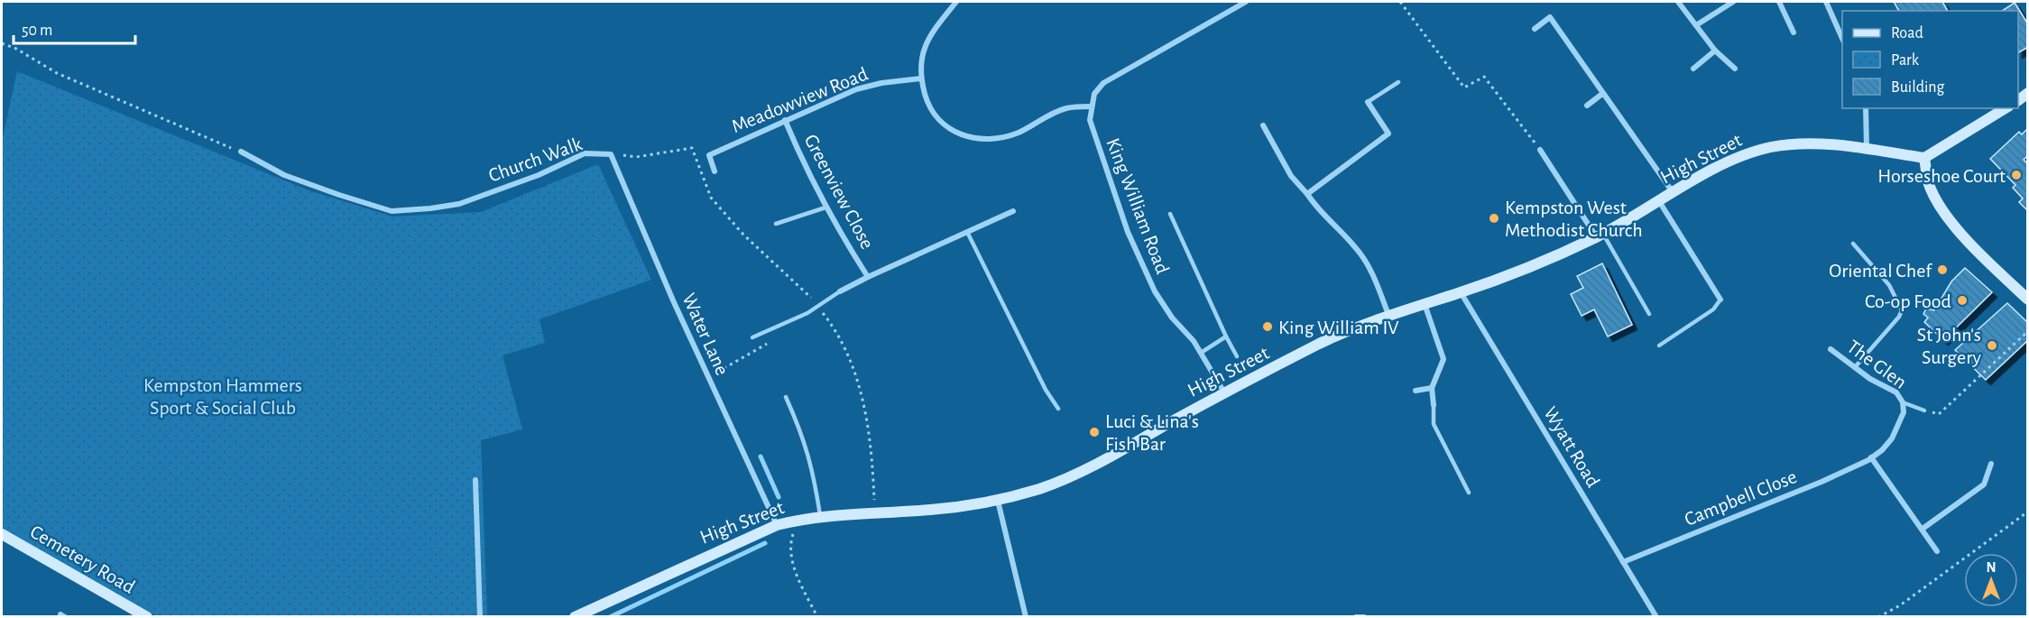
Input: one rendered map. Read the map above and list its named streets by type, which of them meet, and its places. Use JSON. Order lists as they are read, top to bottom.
{
  "streets": {
    "main road": ["High Street", "Cemetery Road"],
    "street": [
      "Meadowview Road",
      "Church Walk",
      "Greenview Close",
      "King William Road",
      "Water Lane",
      "The Glen",
      "Wyatt Road",
      "Campbell Close"
    ]
  },
  "crossings": [
    ["Meadowview Road", "Greenview Close"],
    ["High Street", "Church Walk"],
    ["High Street", "King William Road"],
    ["High Street", "Water Lane"],
    ["High Street", "Wyatt Road"],
    ["Church Walk", "Water Lane"],
    ["The Glen", "Campbell Close"],
    ["Wyatt Road", "Campbell Close"]
  ],
  "parks": ["Kempston Hammers Sport & Social Club"],
  "places": [
    "Horseshoe Court",
    "Kempston West Methodist Church",
    "Oriental Chef",
    "Co-op Food",
    "King William IV",
    "St John's Surgery",
    "Luci & Lina's Fish Bar"
  ],
  "legend": ["Road", "Park", "Building"],
  "scale_bar": "50 m",
  "north": "top"
}
